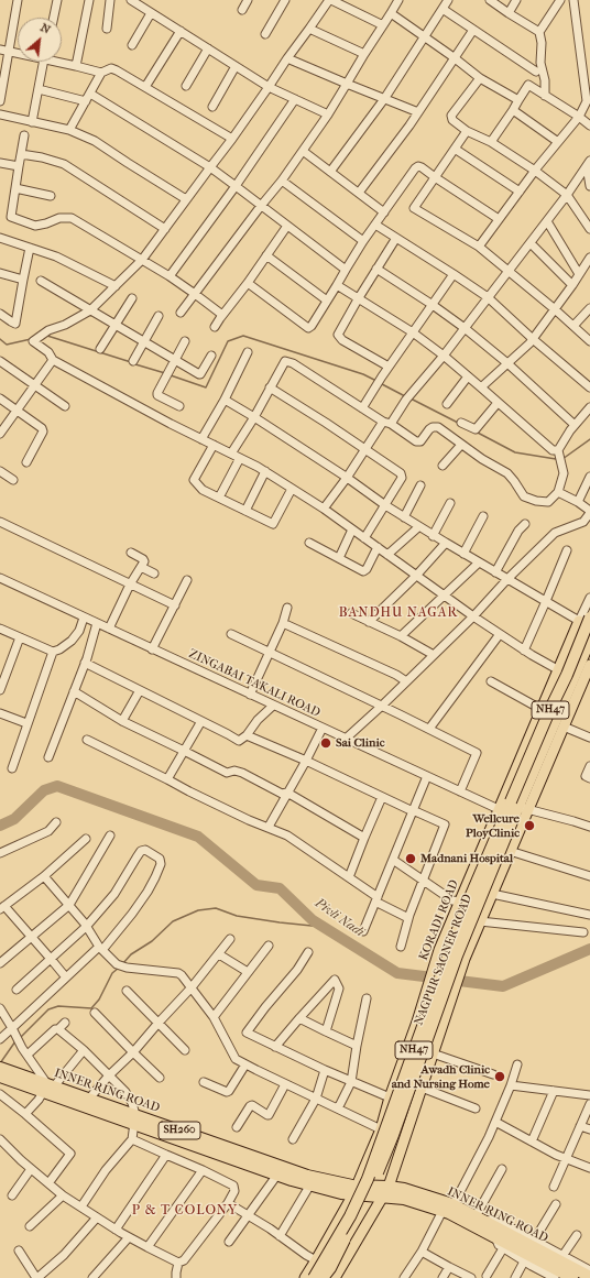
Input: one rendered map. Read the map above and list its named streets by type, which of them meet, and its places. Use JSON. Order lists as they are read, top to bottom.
{
  "streets": {
    "highway": [
      "NH47",
      "KORADI ROAD",
      "NAGPUR SAONER ROAD",
      "INNER RING ROAD",
      "SH260"
    ],
    "street": ["ZINGABAI TAKALI ROAD"]
  },
  "crossings": [
    ["ZINGABAI TAKALI ROAD", "KORADI ROAD"],
    ["ZINGABAI TAKALI ROAD", "NAGPUR SAONER ROAD"],
    ["NH47", "KORADI ROAD"],
    ["KORADI ROAD", "NAGPUR SAONER ROAD"],
    ["KORADI ROAD", "INNER RING ROAD"],
    ["KORADI ROAD", "SH260"],
    ["INNER RING ROAD", "SH260"]
  ],
  "districts": ["BANDHU NAGAR", "P & T COLONY"],
  "water": ["Pivli Nadi"],
  "places": [
    "Sai Clinic",
    "Wellcure PloyClinic",
    "Madnani Hospital",
    "Awadh Clinic and Nursing Home"
  ],
  "north": "top right"
}
